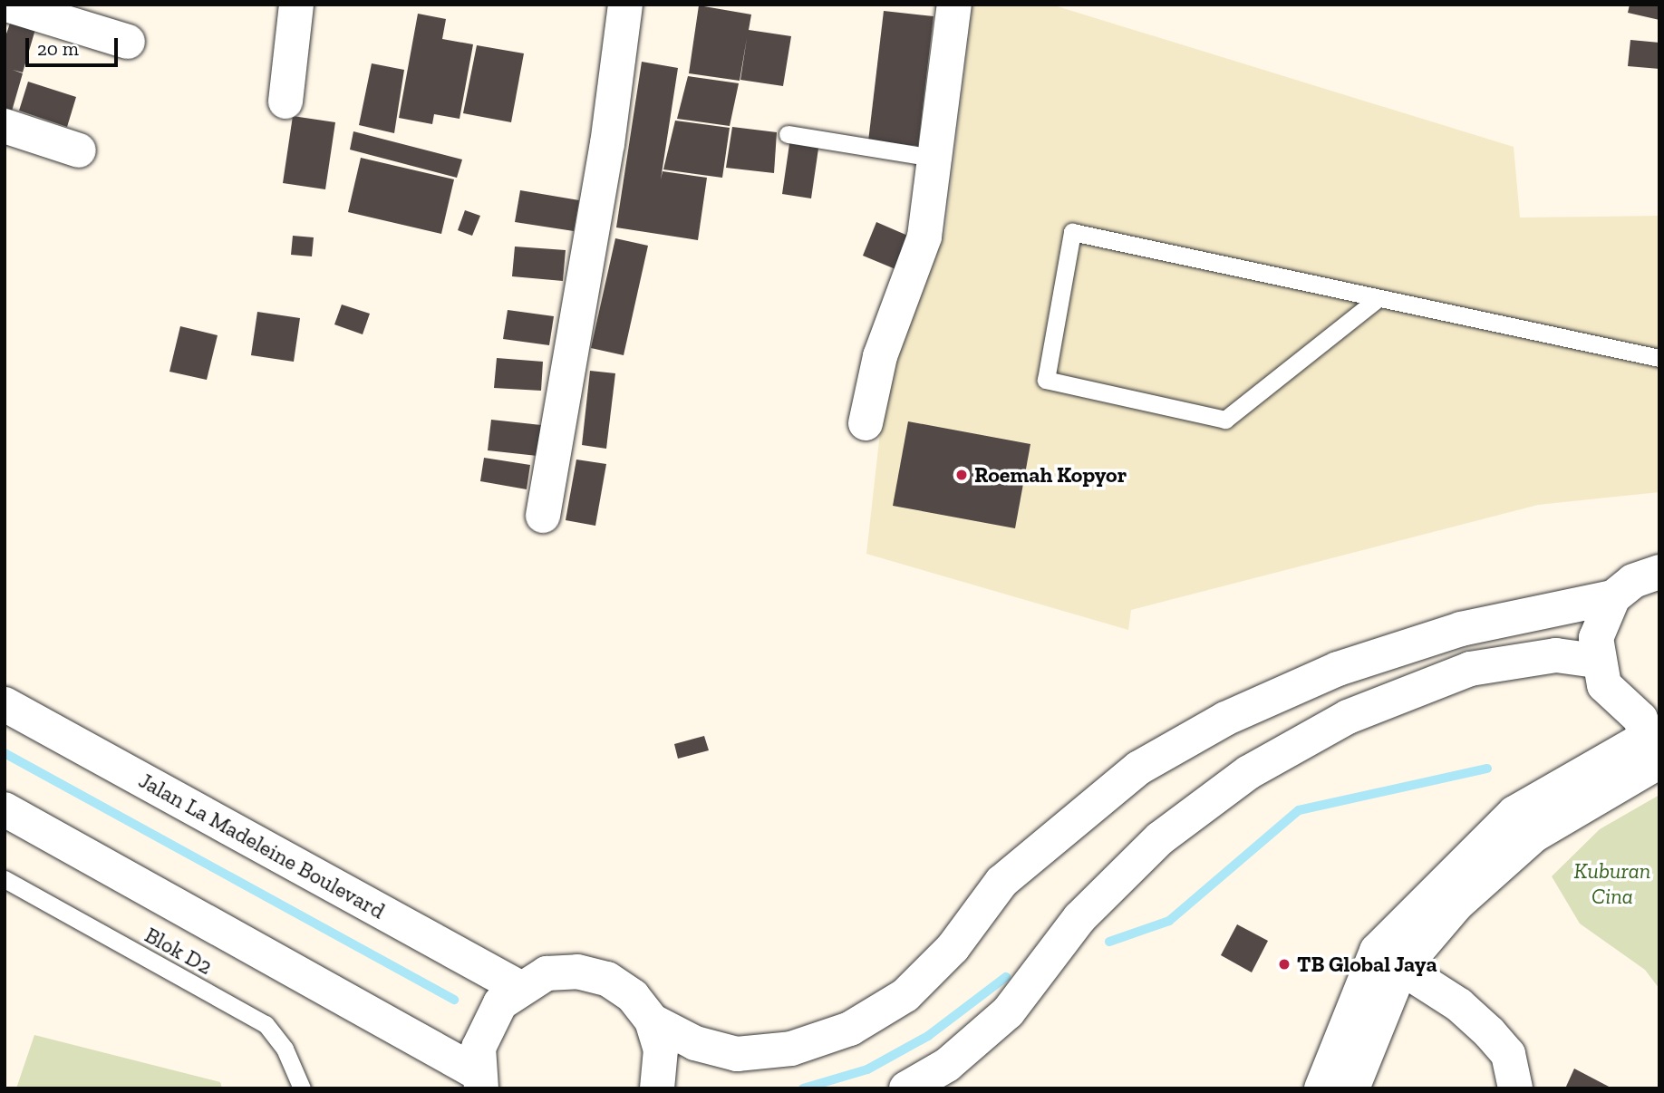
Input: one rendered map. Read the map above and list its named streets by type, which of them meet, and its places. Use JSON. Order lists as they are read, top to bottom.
{
  "streets": {
    "street": ["Jalan La Madeleine Boulevard"],
    "lane": ["Blok D2"]
  },
  "parks": ["Kuburan Cina"],
  "places": ["Roemah Kopyor", "TB Global Jaya"],
  "scale_bar": "20 m"
}
